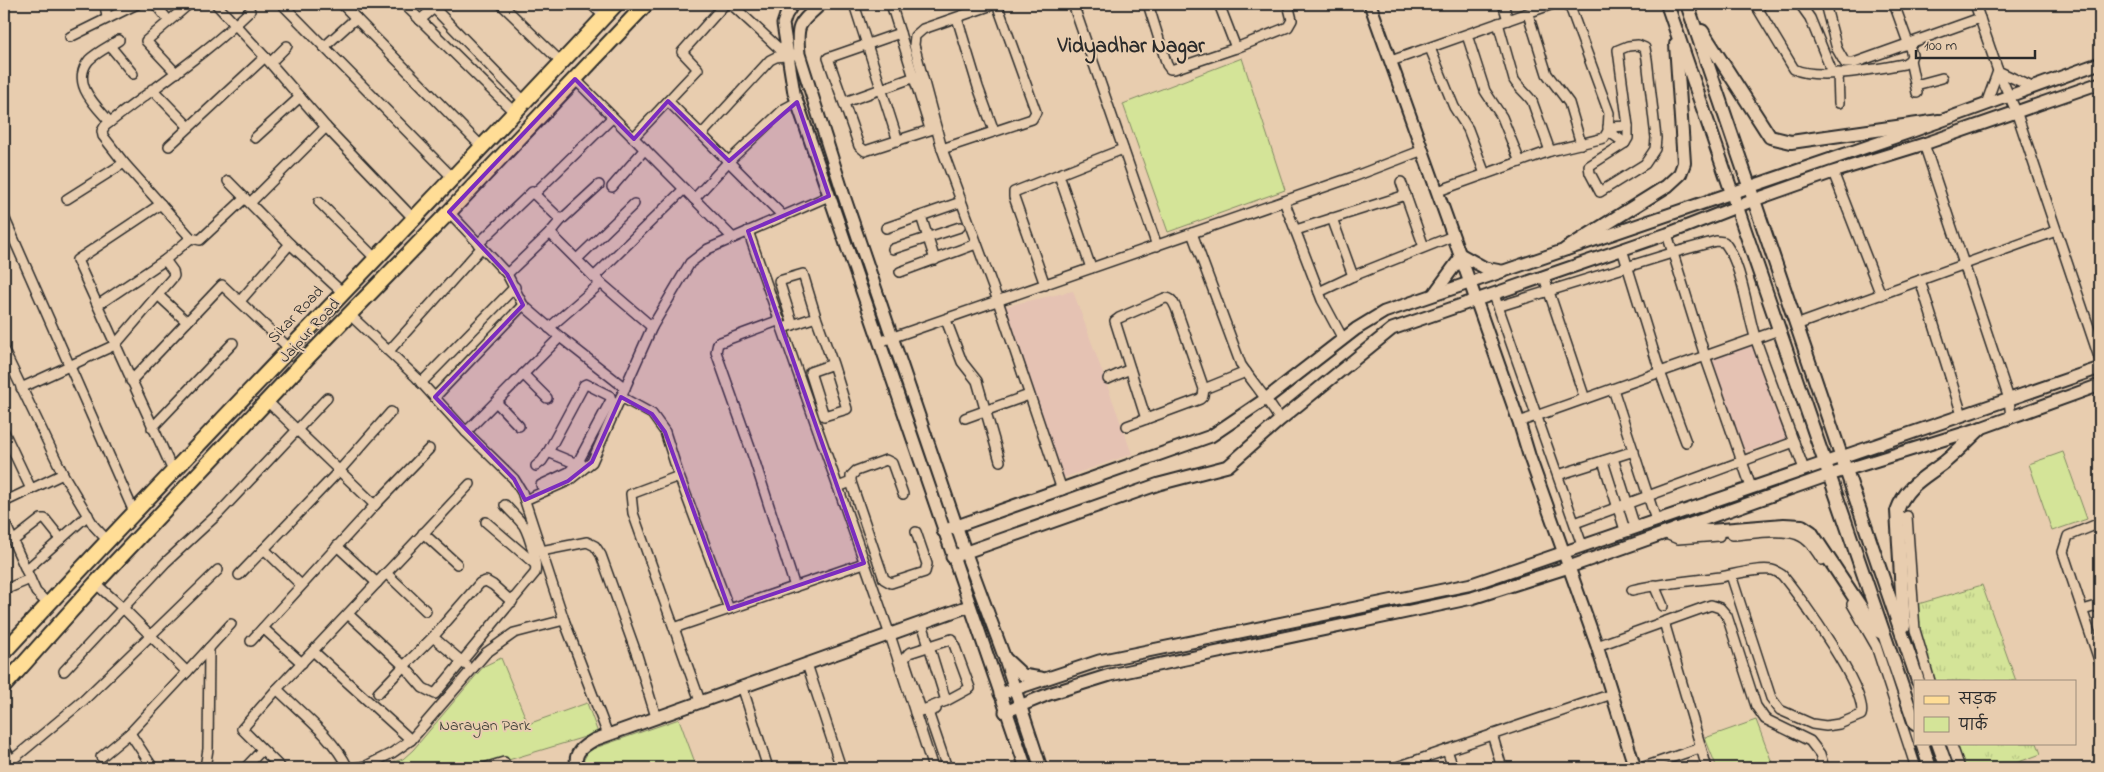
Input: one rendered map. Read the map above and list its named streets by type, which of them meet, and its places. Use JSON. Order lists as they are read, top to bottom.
{
  "streets": {
    "main road": ["Sikar Road", "Jaipur Road"]
  },
  "districts": ["Vidyadhar Nagar"],
  "parks": ["Narayan Park"],
  "legend": ["सड़क", "पार्क"],
  "scale_bar": "100 m"
}
